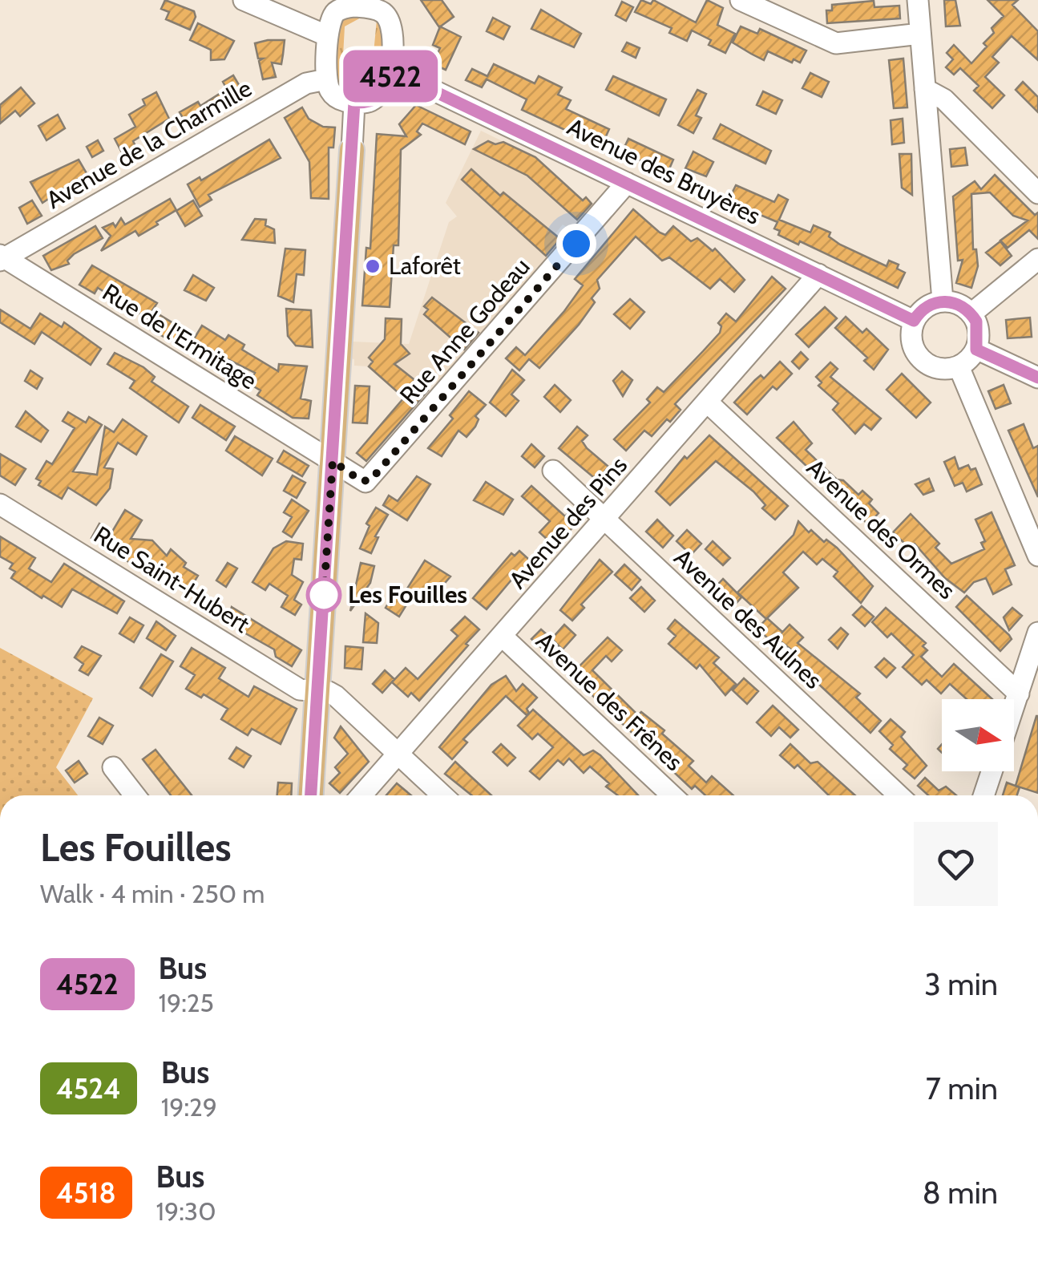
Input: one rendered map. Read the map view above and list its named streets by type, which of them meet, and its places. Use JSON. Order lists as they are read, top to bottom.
{
  "streets": {
    "street": [
      "Avenue de la Charmille",
      "Avenue des Bruyères",
      "Rue Anne Godeau",
      "Rue de l'Ermitage",
      "Avenue des Pins",
      "Avenue des Ormes",
      "Rue Saint-Hubert",
      "Avenue des Aulnes",
      "Avenue des Frênes"
    ]
  },
  "crossings": [
    ["Avenue de la Charmille", "Avenue des Bruyères"],
    ["Avenue de la Charmille", "Rue de l'Ermitage"],
    ["Avenue des Bruyères", "Rue Anne Godeau"],
    ["Avenue des Bruyères", "Avenue des Pins"],
    ["Rue Anne Godeau", "Rue de l'Ermitage"],
    ["Avenue des Pins", "Avenue des Ormes"],
    ["Avenue des Pins", "Rue Saint-Hubert"],
    ["Avenue des Pins", "Avenue des Aulnes"],
    ["Avenue des Pins", "Avenue des Frênes"]
  ],
  "places": ["Laforêt", "Les Fouilles"],
  "lines": ["bus line 4522"],
  "north": "right",
  "page": {
    "on_map": "4522",
    "heading": ["Les Fouilles", "Walk · 4 min · 250 m"],
    "list": [
      {
        "mark": "4522",
        "name": "Bus",
        "note": "19:25",
        "value": "3 min"
      },
      {
        "mark": "4524",
        "name": "Bus",
        "note": "19:29",
        "value": "7 min"
      },
      {
        "mark": "4518",
        "name": "Bus",
        "note": "19:30",
        "value": "8 min"
      }
    ]
  }
}
